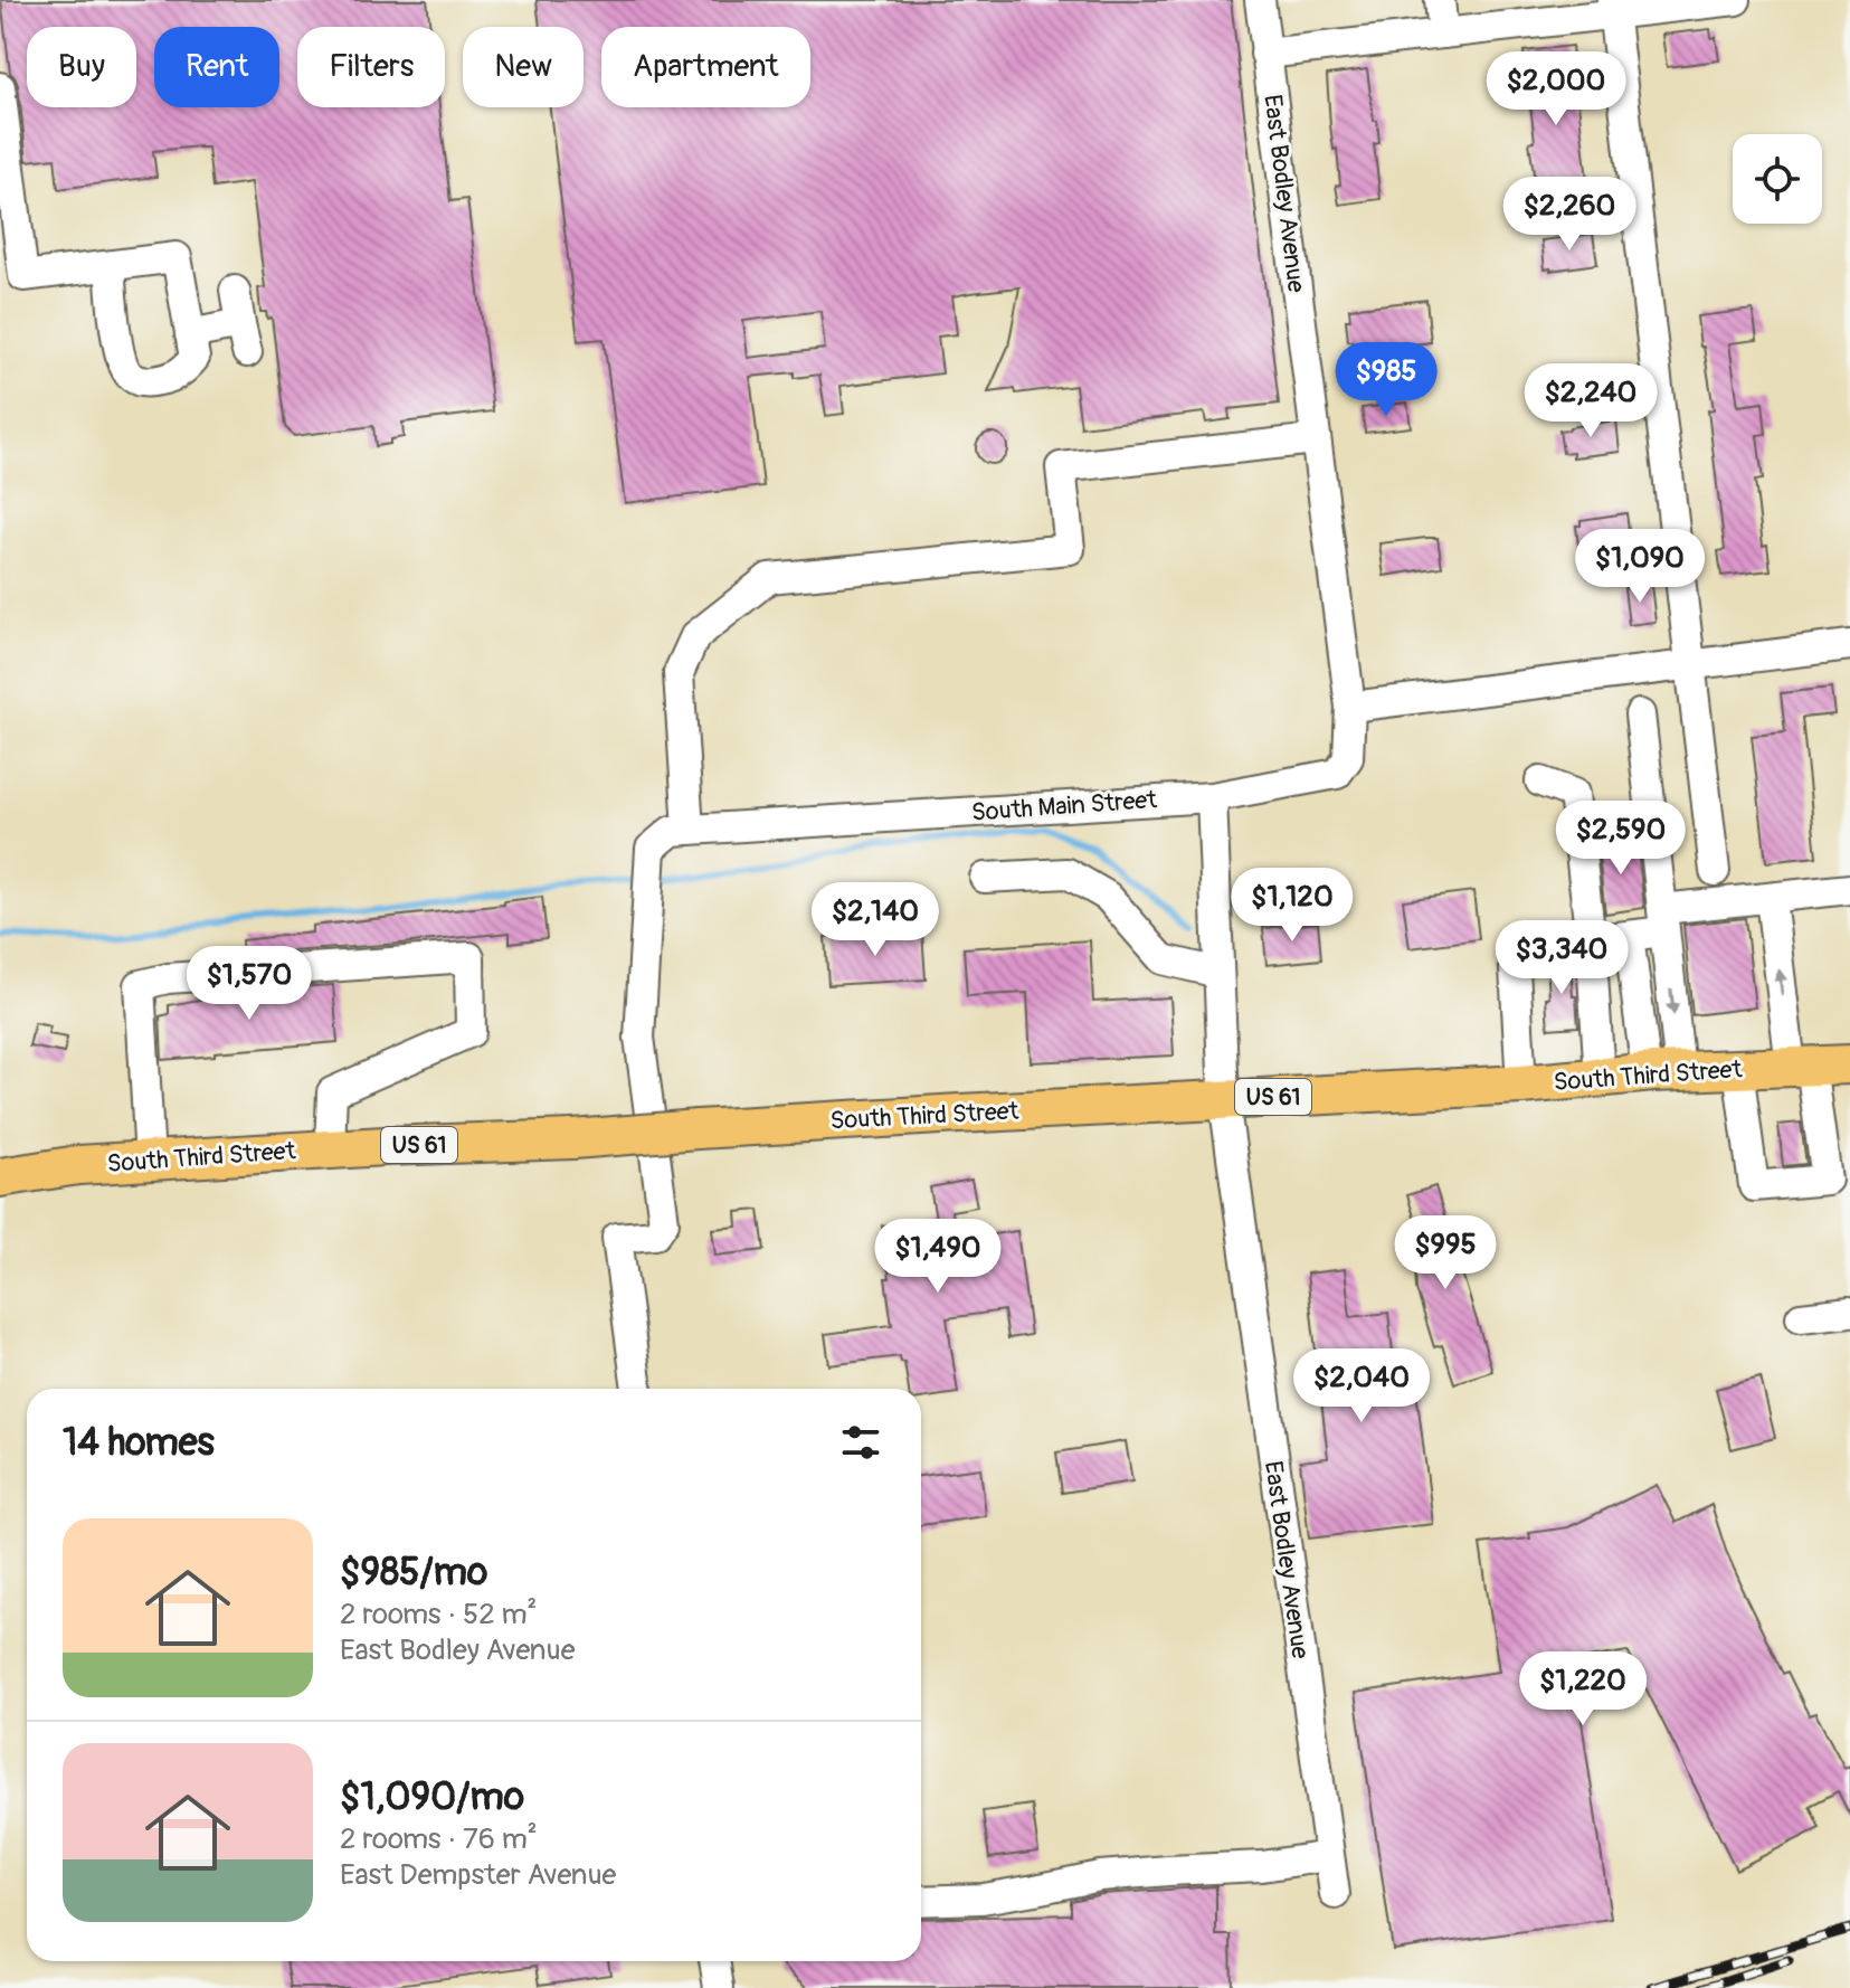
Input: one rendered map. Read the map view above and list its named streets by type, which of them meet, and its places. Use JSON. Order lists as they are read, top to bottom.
{
  "streets": {
    "main road": ["South Third Street", "US 61"],
    "street": ["East Bodley Avenue", "South Main Street"]
  },
  "crossings": [
    ["East Bodley Avenue", "South Main Street"],
    ["East Bodley Avenue", "South Third Street"]
  ],
  "page": {
    "chip": [
      "Buy",
      "Rent",
      "Filters",
      "New",
      "Apartment"
    ],
    "price": [
      "$2,000",
      "$2,260",
      "$985",
      "$2,240",
      "$1,090",
      "$2,590",
      "$1,120",
      "$2,140",
      "$3,340",
      "$1,570",
      "$995",
      "$1,490",
      "$2,040",
      "$1,220"
    ],
    "heading": "14 homes",
    "list": [
      {
        "name": "$985/mo",
        "note": "2 rooms · 52 m² · East Bodley Avenue"
      },
      {
        "name": "$1,090/mo",
        "note": "2 rooms · 76 m² · East Dempster Avenue"
      }
    ]
  }
}
